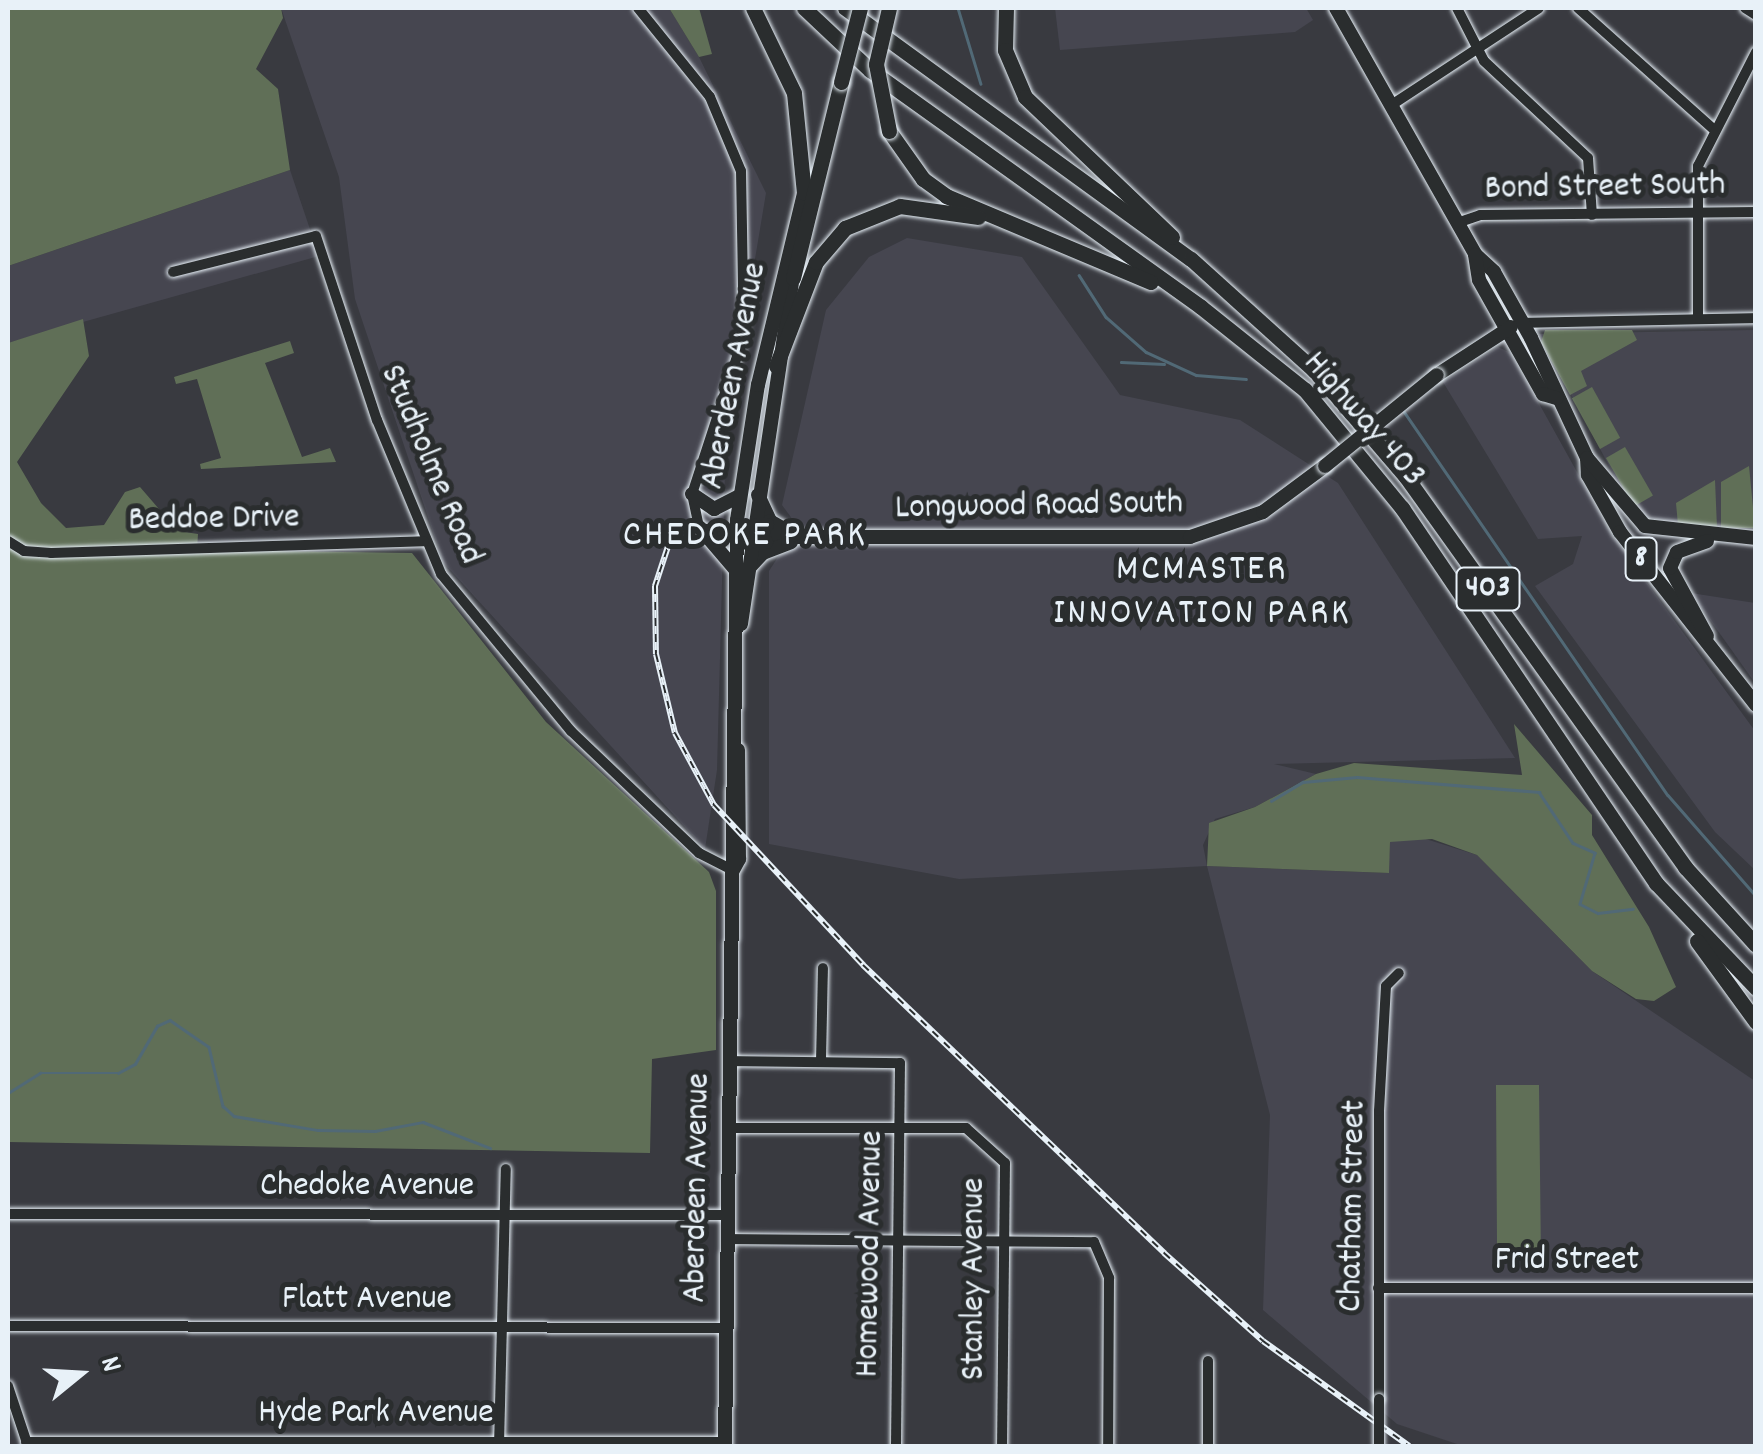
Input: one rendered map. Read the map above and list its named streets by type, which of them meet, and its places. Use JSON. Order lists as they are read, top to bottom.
{
  "streets": {
    "highway": ["Highway 403", "403"],
    "main road": ["Aberdeen Avenue", "Longwood Road South", "8"],
    "street": [
      "Bond Street South",
      "Studholme Road",
      "Beddoe Drive",
      "Chedoke Avenue",
      "Chatham Street",
      "Homewood Avenue",
      "Frid Street",
      "Stanley Avenue",
      "Flatt Avenue",
      "Hyde Park Avenue"
    ]
  },
  "crossings": [
    ["Bond Street South", "8"],
    ["Aberdeen Avenue", "Studholme Road"],
    ["Aberdeen Avenue", "Longwood Road South"],
    ["Aberdeen Avenue", "Chedoke Avenue"],
    ["Aberdeen Avenue", "Flatt Avenue"],
    ["Aberdeen Avenue", "Hyde Park Avenue"],
    ["Studholme Road", "Beddoe Drive"],
    ["Longwood Road South", "8"],
    ["Chatham Street", "Frid Street"],
    ["Homewood Avenue", "Stanley Avenue"]
  ],
  "districts": ["CHEDOKE PARK", "MCMASTER INNOVATION PARK"],
  "north": "right"
}
